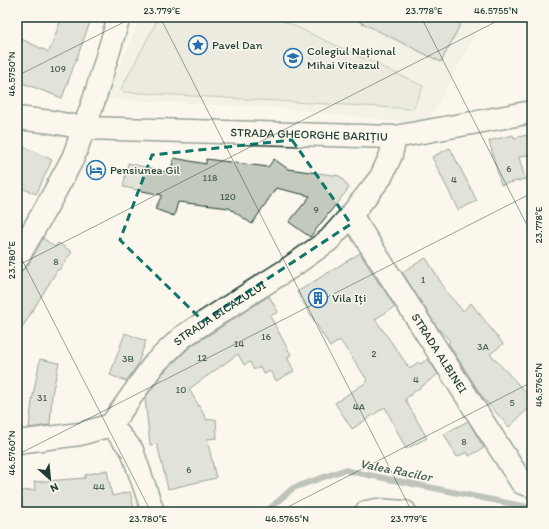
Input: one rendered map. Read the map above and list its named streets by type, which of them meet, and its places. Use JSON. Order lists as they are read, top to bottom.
{
  "streets": {
    "street": ["STRADA GHEORGHE BARIȚIU", "STRADA BICAZULUI", "STRADA ALBINEI"]
  },
  "crossings": [
    ["STRADA GHEORGHE BARIȚIU", "STRADA BICAZULUI"],
    ["STRADA BICAZULUI", "STRADA ALBINEI"]
  ],
  "water": ["Valea Racilor"],
  "places": {
    "place": ["Pavel Dan"],
    "school or university": ["Colegiul Național Mihai Viteazul"],
    "hotel": ["Pensiunea Gil"],
    "building": ["Vila Iți"]
  },
  "house_numbers": [
    "109",
    "6",
    "118",
    "4",
    "120",
    "9",
    "8",
    "1",
    "16",
    "14",
    "3A",
    "2",
    "12",
    "3B",
    "4",
    "10",
    "31",
    "5",
    "4A",
    "8",
    "6",
    "44"
  ],
  "north": "bottom right",
  "coordinates": [
    "23.779°E",
    "23.778°E",
    "46.5755°N",
    "46.5750°N",
    "23.780°E",
    "46.5765°N",
    "46.5760°N"
  ]
}
